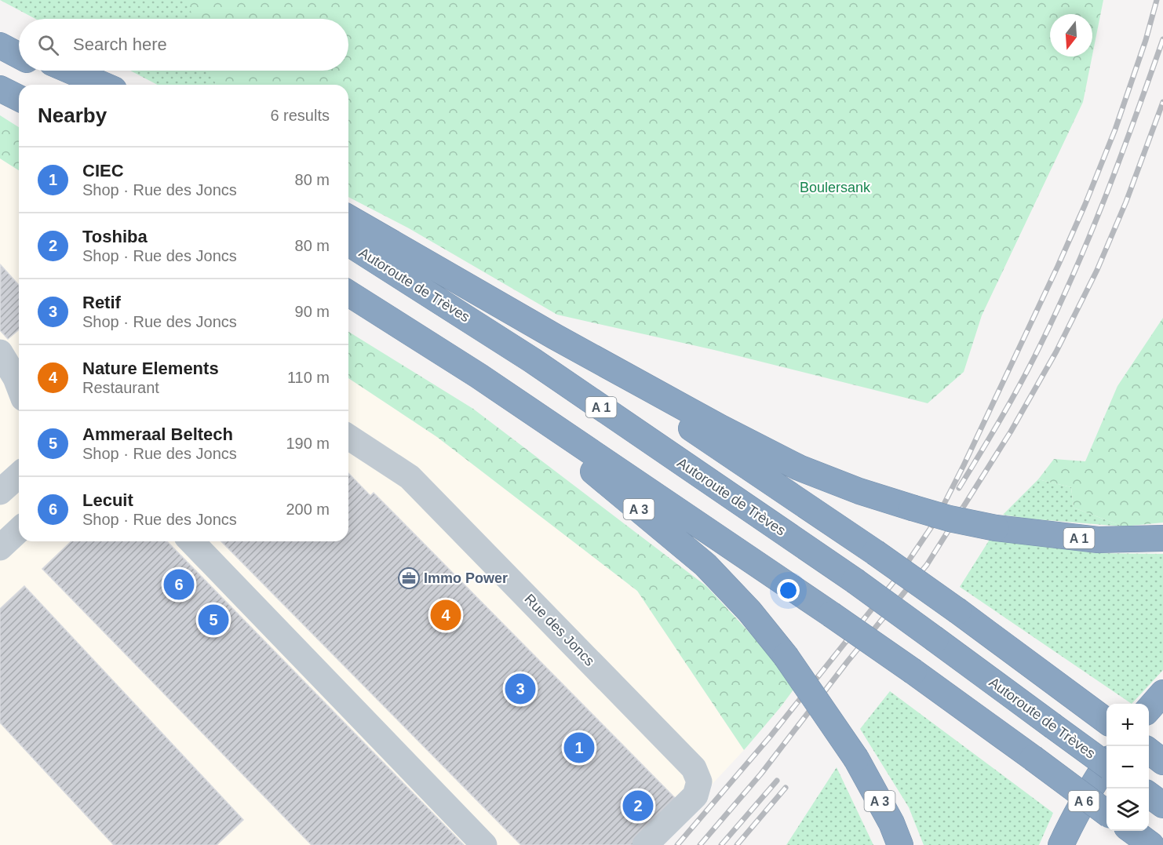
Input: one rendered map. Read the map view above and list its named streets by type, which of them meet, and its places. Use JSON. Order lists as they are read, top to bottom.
{
  "streets": {
    "highway": [
      "Autoroute de Trèves",
      "A 1",
      "A 3",
      "A 6"
    ],
    "street": ["Rue des Joncs"]
  },
  "parks": ["Boulersank"],
  "places": {
    "office": ["Immo Power"]
  },
  "north": "bottom",
  "page": {
    "search": "Search here",
    "heading": ["Nearby", "6 results"],
    "list": [
      {
        "mark": "1",
        "name": "CIEC",
        "note": "Shop · Rue des Joncs",
        "value": "80 m"
      },
      {
        "mark": "2",
        "name": "Toshiba",
        "note": "Shop · Rue des Joncs",
        "value": "80 m"
      },
      {
        "mark": "3",
        "name": "Retif",
        "note": "Shop · Rue des Joncs",
        "value": "90 m"
      },
      {
        "mark": "4",
        "name": "Nature Elements",
        "note": "Restaurant",
        "value": "110 m"
      },
      {
        "mark": "5",
        "name": "Ammeraal Beltech",
        "note": "Shop · Rue des Joncs",
        "value": "190 m"
      },
      {
        "mark": "6",
        "name": "Lecuit",
        "note": "Shop · Rue des Joncs",
        "value": "200 m"
      }
    ],
    "pins": [
      "6",
      "4",
      "5",
      "3",
      "1",
      "2"
    ],
    "map_buttons": ["+", "−"]
  }
}
